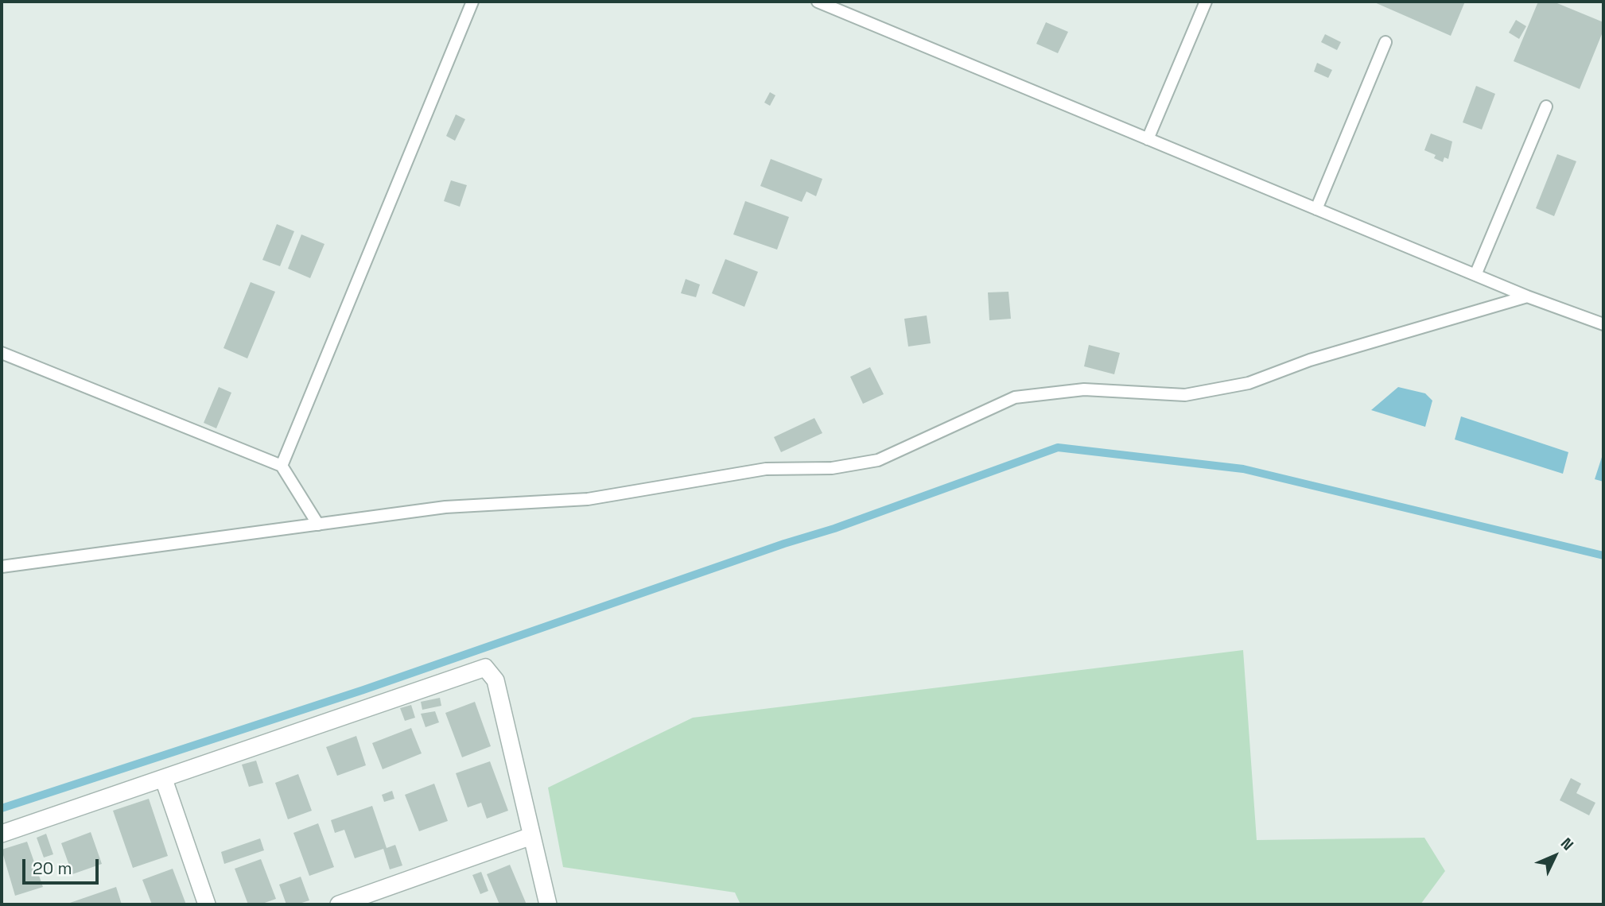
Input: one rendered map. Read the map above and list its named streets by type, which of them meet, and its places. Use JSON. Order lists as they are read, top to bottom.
{
  "scale_bar": "20 m",
  "north": "top right"
}
